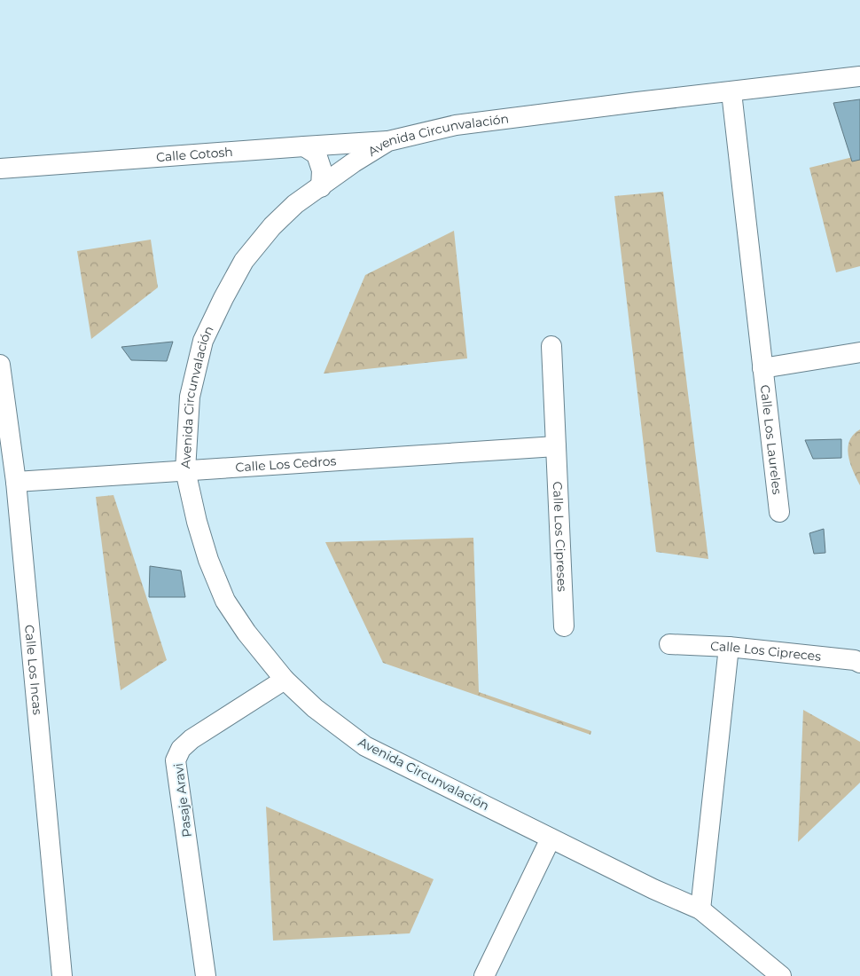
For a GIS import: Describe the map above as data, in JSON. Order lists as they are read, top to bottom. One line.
{"streets":{"street":["Avenida Circunvalación","Calle Cotosh","Calle Los Laureles","Calle Los Cedros","Calle Los Cipreses","Calle Los Cipreces","Calle Los Incas","Pasaje Aravi"]},"crossings":[["Avenida Circunvalación","Calle Cotosh"],["Avenida Circunvalación","Calle Los Laureles"],["Avenida Circunvalación","Calle Los Cedros"],["Avenida Circunvalación","Pasaje Aravi"],["Calle Los Cedros","Calle Los Cipreses"],["Calle Los Cedros","Calle Los Incas"]]}
